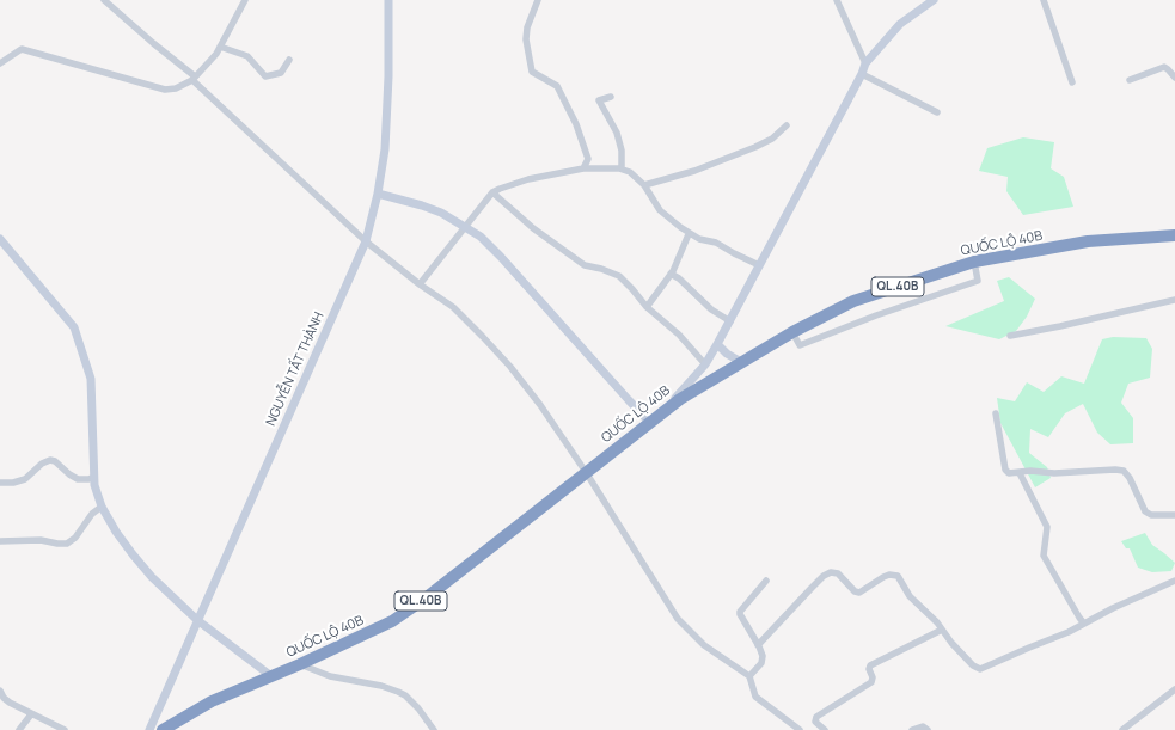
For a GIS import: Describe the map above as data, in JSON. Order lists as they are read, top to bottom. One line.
{"streets":{"highway":["QUỐC LỘ 40B","QL.40B"],"main road":["NGUYỄN TẤT THÀNH"]}}
